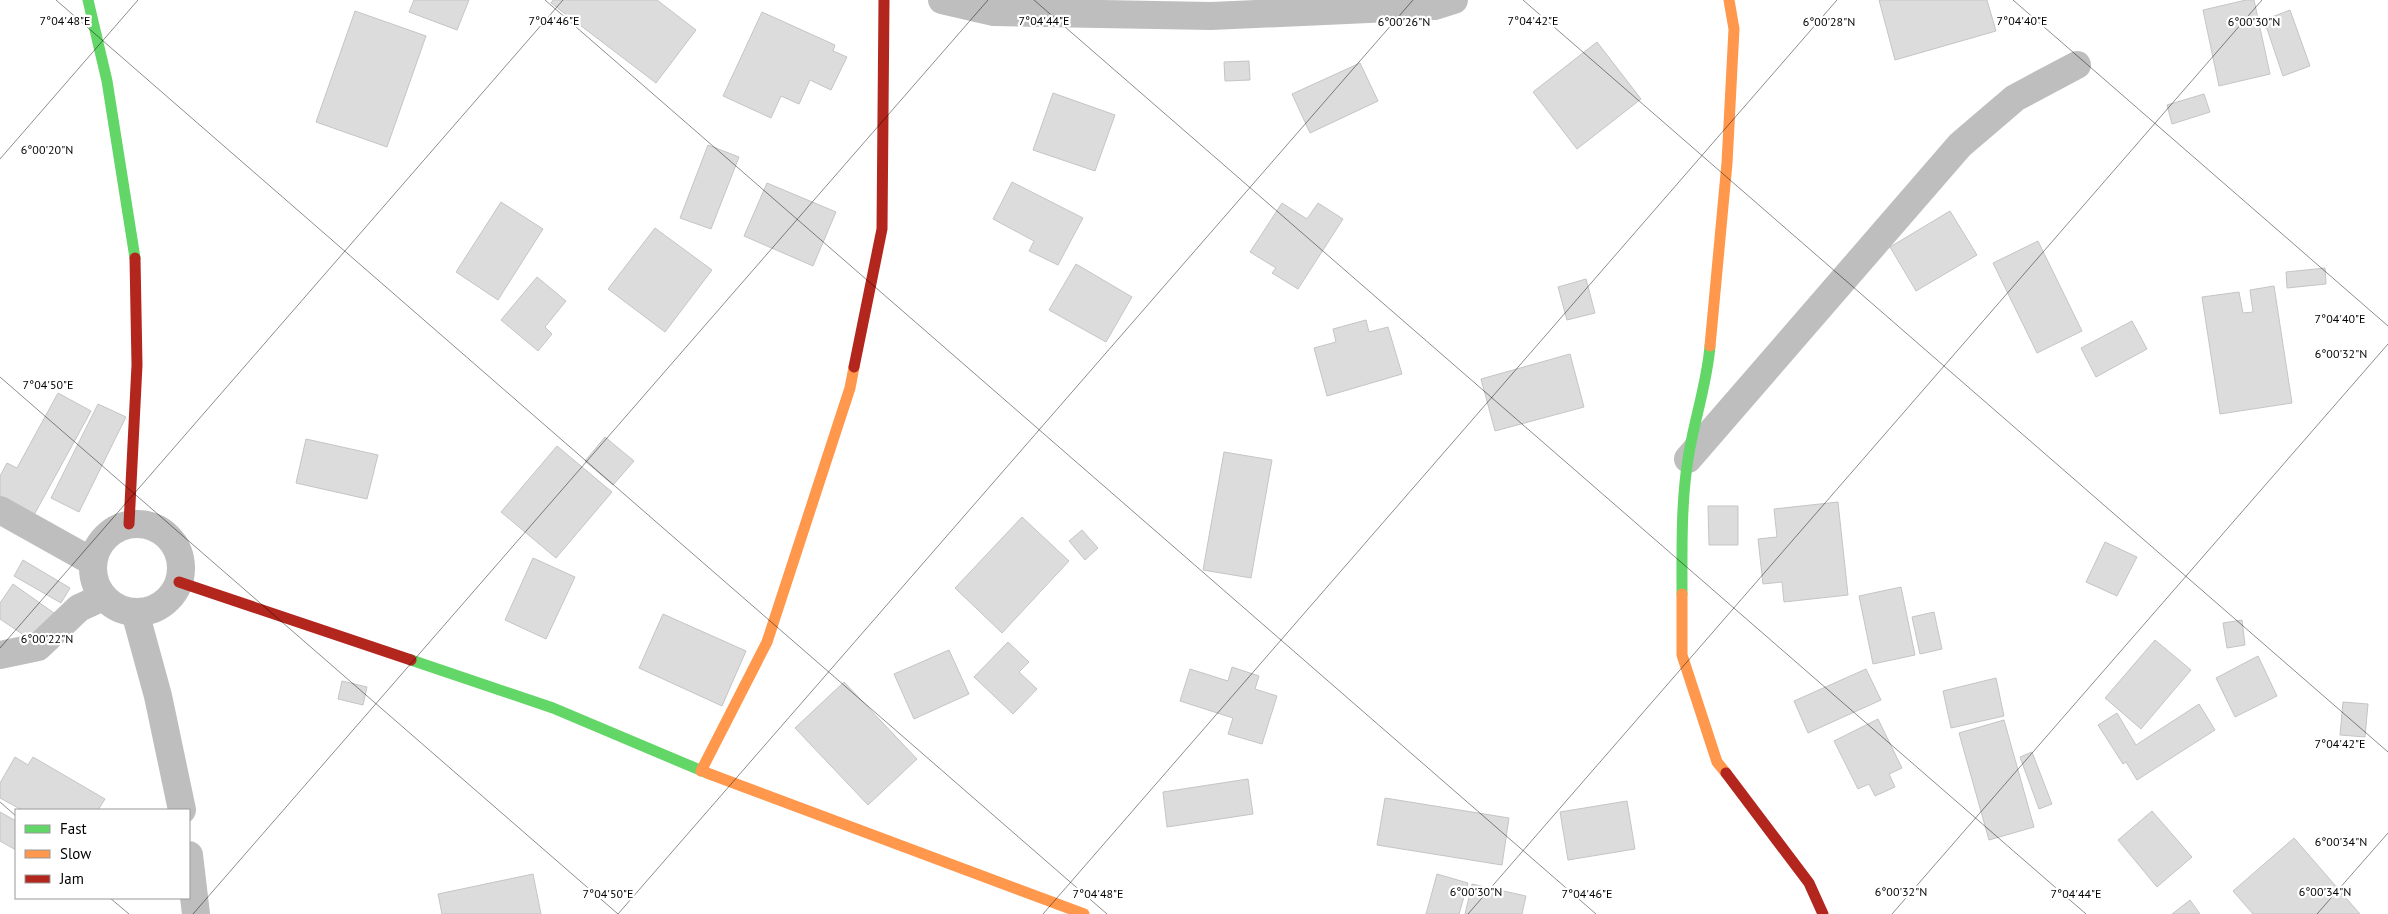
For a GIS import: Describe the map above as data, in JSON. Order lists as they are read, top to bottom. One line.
{"legend":["Fast","Slow","Jam"],"coordinates":["7°04'48\"E","7°04'46\"E","7°04'44\"E","7°04'42\"E","7°04'40\"E","6°00'28\"N","6°00'26\"N","6°00'30\"N","6°00'20\"N","6°00'32\"N","7°04'50\"E","6°00'22\"N","6°00'34\"N"]}
